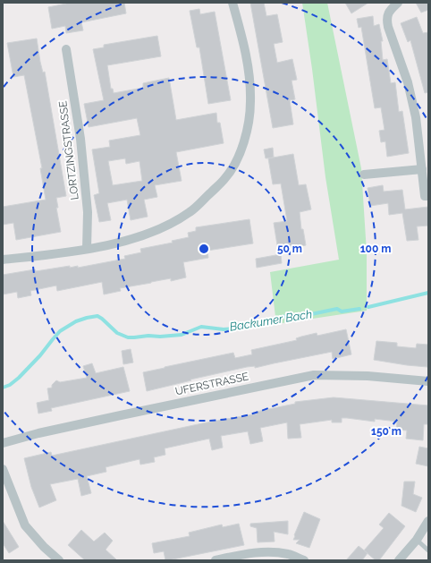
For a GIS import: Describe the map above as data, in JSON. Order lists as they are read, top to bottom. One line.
{"streets":{"street":["LORTZINGSTRASSE","UFERSTRASSE"]},"water":["Backumer Bach"],"rings":["50 m","100 m","150 m"]}
